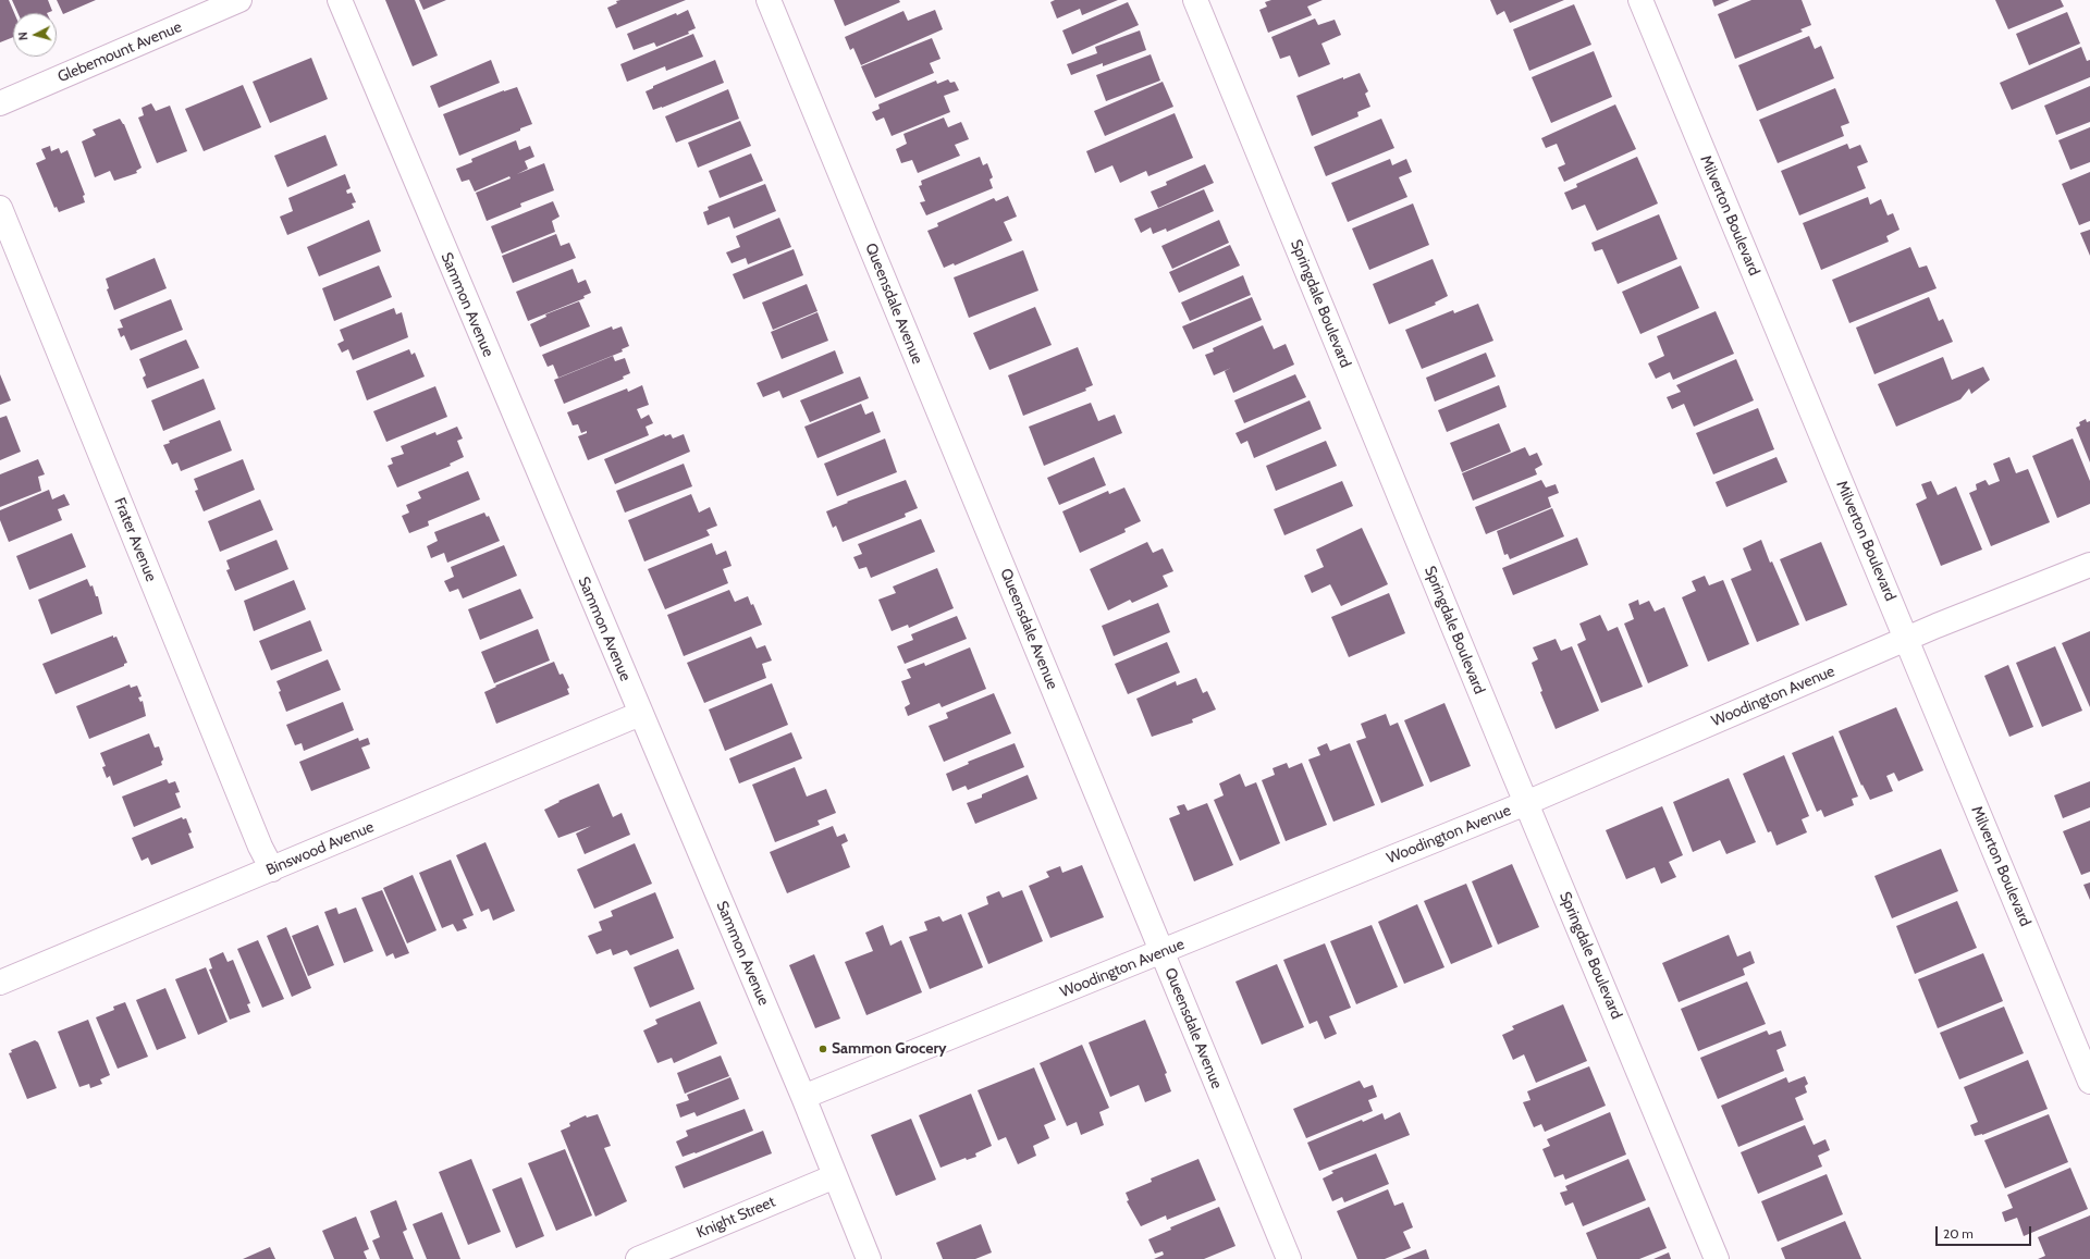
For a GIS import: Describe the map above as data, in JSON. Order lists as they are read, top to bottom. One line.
{"streets":{"street":["Glebemount Avenue","Milverton Boulevard","Queensdale Avenue","Springdale Boulevard","Sammon Avenue","Frater Avenue","Woodington Avenue","Binswood Avenue","Knight Street"]},"crossings":[["Milverton Boulevard","Woodington Avenue"],["Queensdale Avenue","Woodington Avenue"],["Springdale Boulevard","Woodington Avenue"],["Sammon Avenue","Woodington Avenue"],["Sammon Avenue","Binswood Avenue"],["Sammon Avenue","Knight Street"],["Frater Avenue","Binswood Avenue"]],"places":["Sammon Grocery"],"scale_bar":"20 m","north":"left"}
